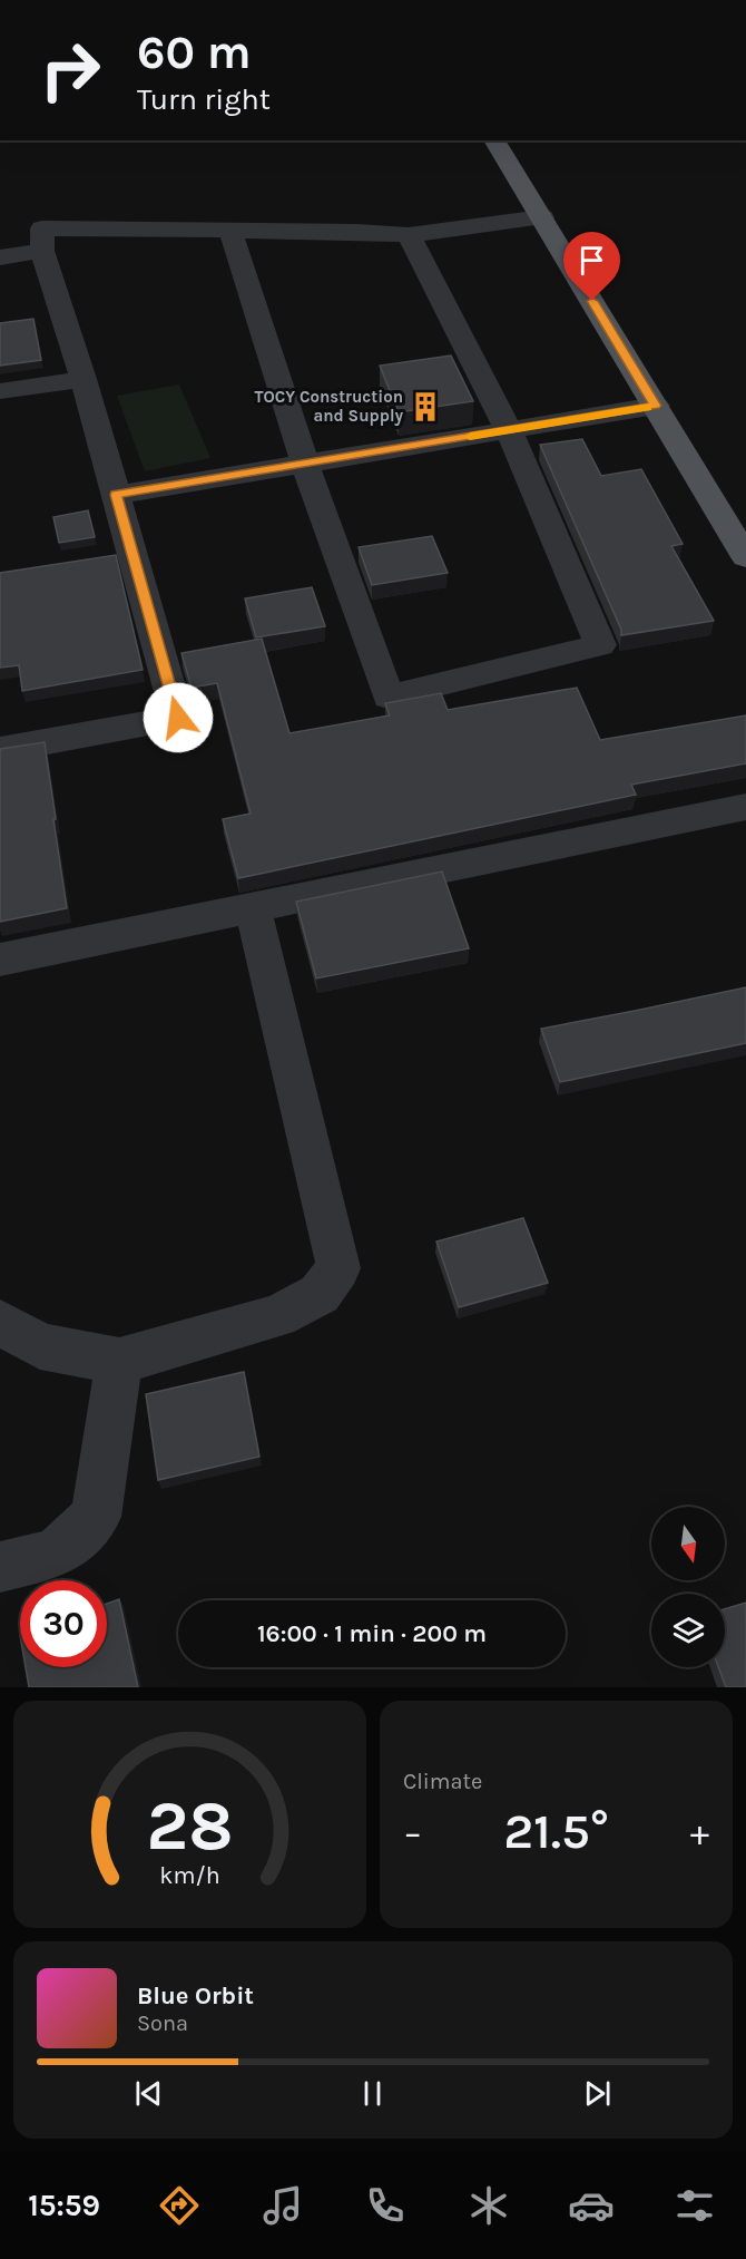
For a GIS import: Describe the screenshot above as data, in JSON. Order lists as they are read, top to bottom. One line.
{"places":{"building":["TOCY Construction and Supply"]},"north":"bottom","page":{"turn":["60 m","Turn right"],"limit":"30","trip":"16:00 · 1 min · 200 m","tile":"Climate","heat":["−","21.5°","+"],"song":["Blue Orbit","Sona"],"tabs":"15:59","gauge":["28","km/h"]}}
